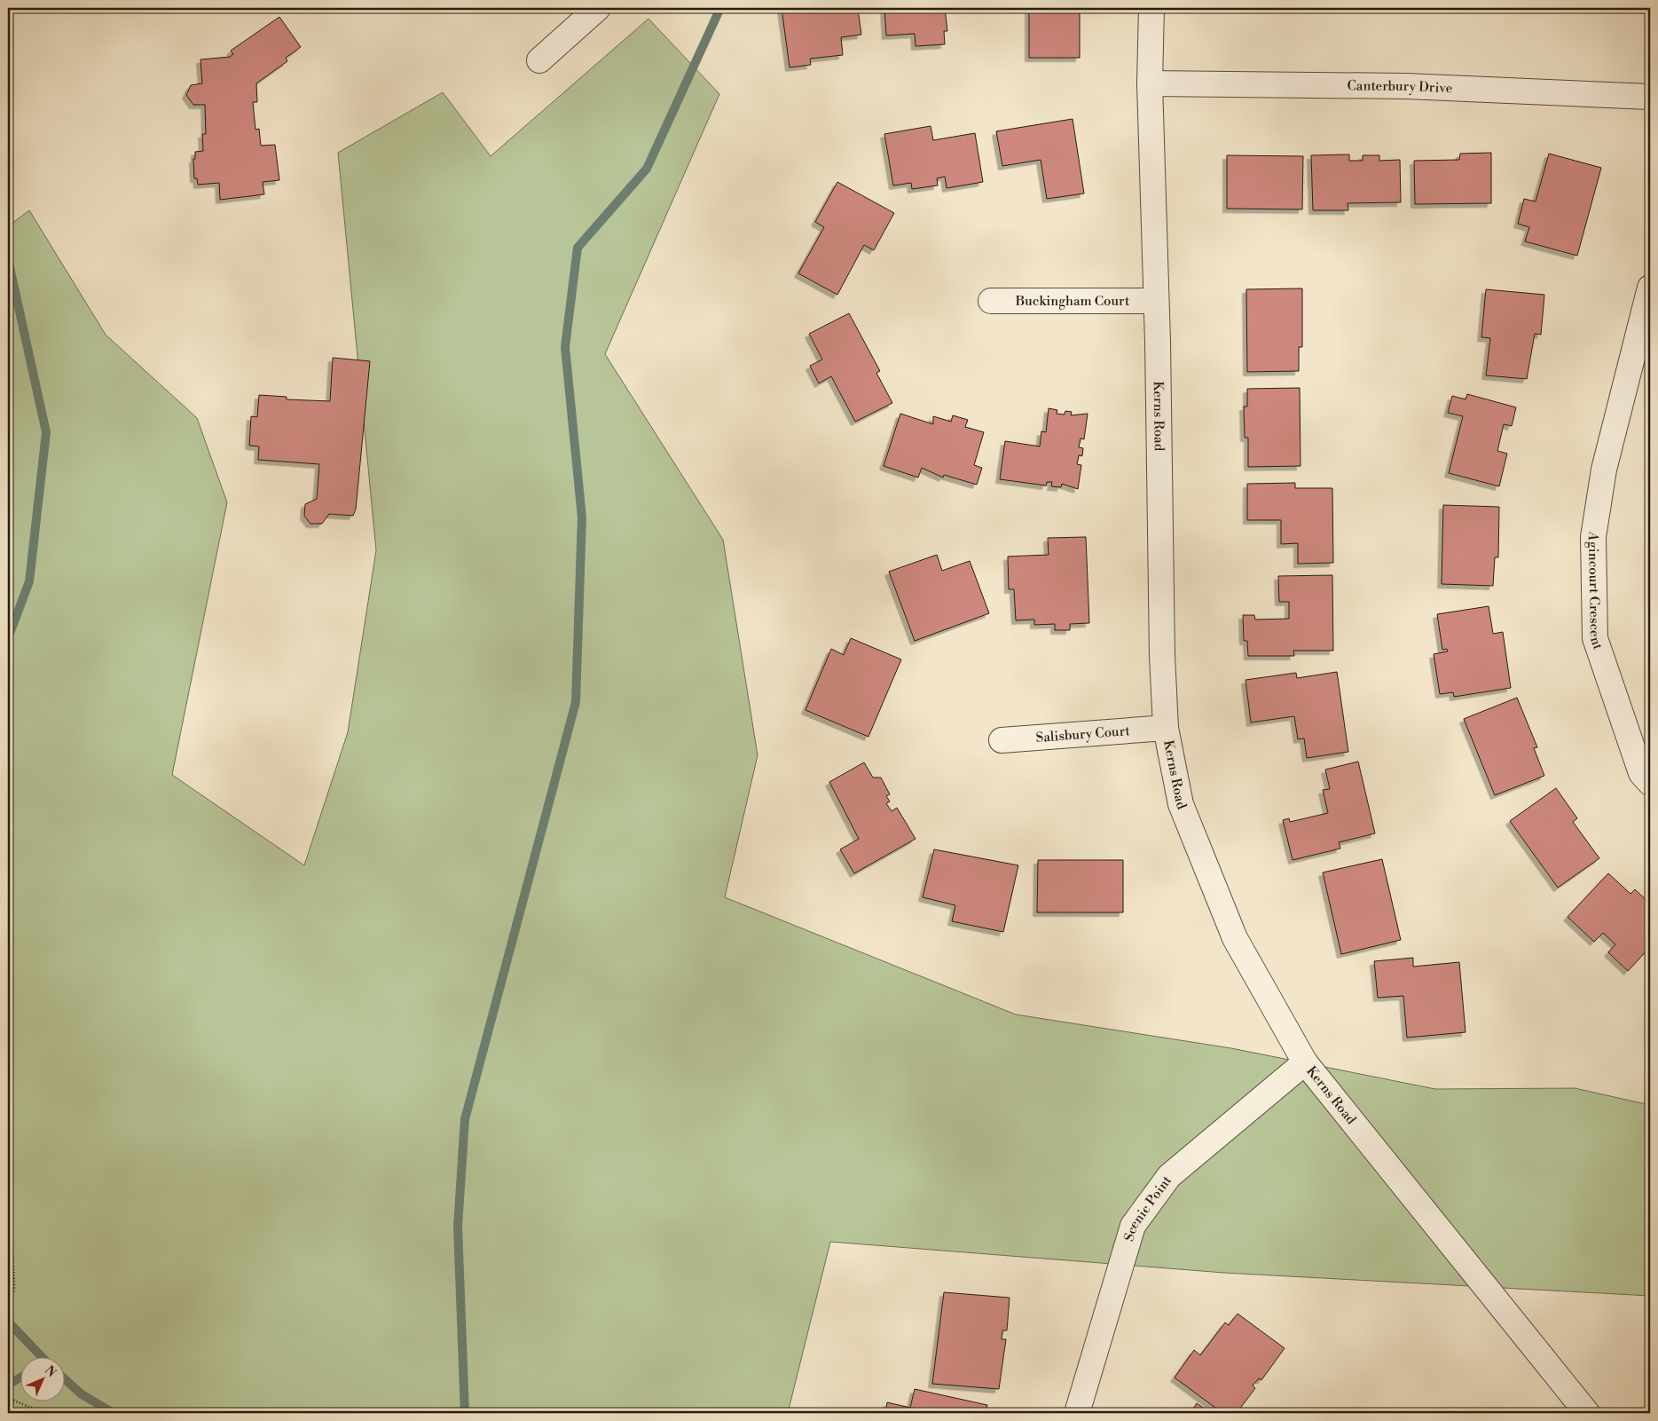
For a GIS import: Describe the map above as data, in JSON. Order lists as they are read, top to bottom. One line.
{"streets":{"street":["Canterbury Drive","Buckingham Court","Kerns Road","Agincourt Crescent","Salisbury Court","Scenic Point"]},"crossings":[["Canterbury Drive","Kerns Road"],["Buckingham Court","Kerns Road"],["Kerns Road","Salisbury Court"],["Kerns Road","Scenic Point"]],"north":"top right"}
